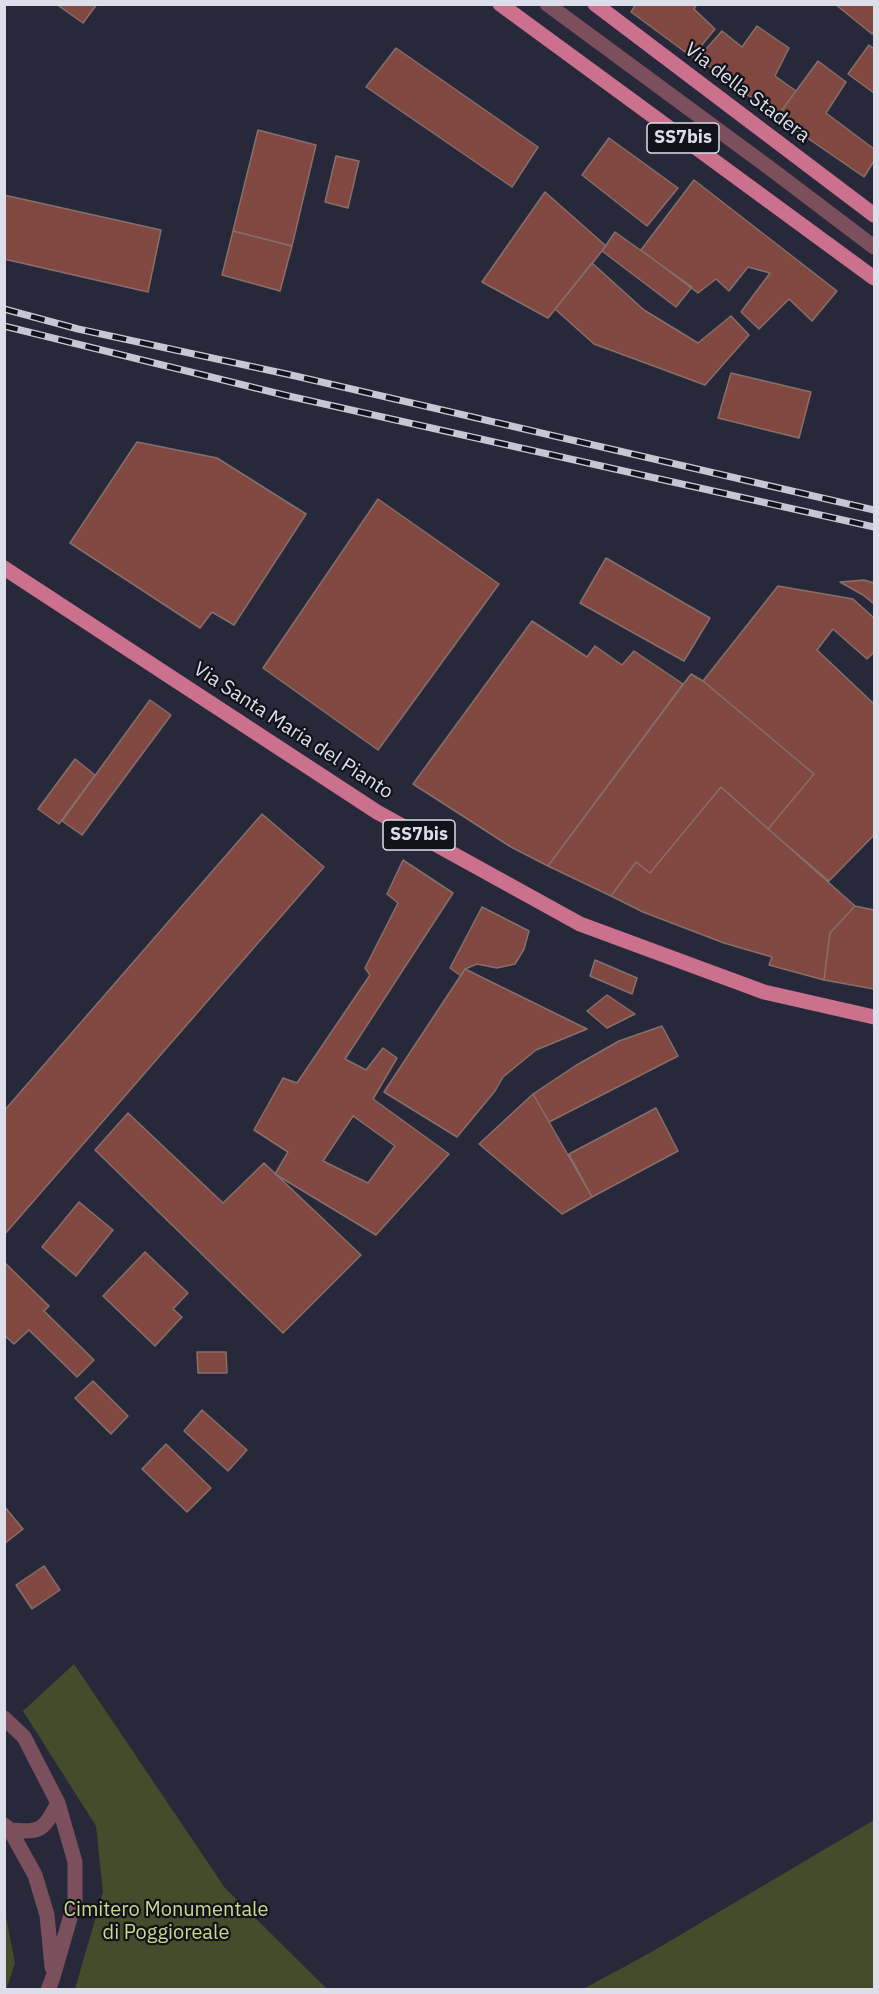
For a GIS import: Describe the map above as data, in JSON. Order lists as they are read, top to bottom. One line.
{"streets":{"main road":["Via della Stadera","SS7bis","Via Santa Maria del Pianto"]},"parks":["Cimitero Monumentale di Poggioreale"]}
